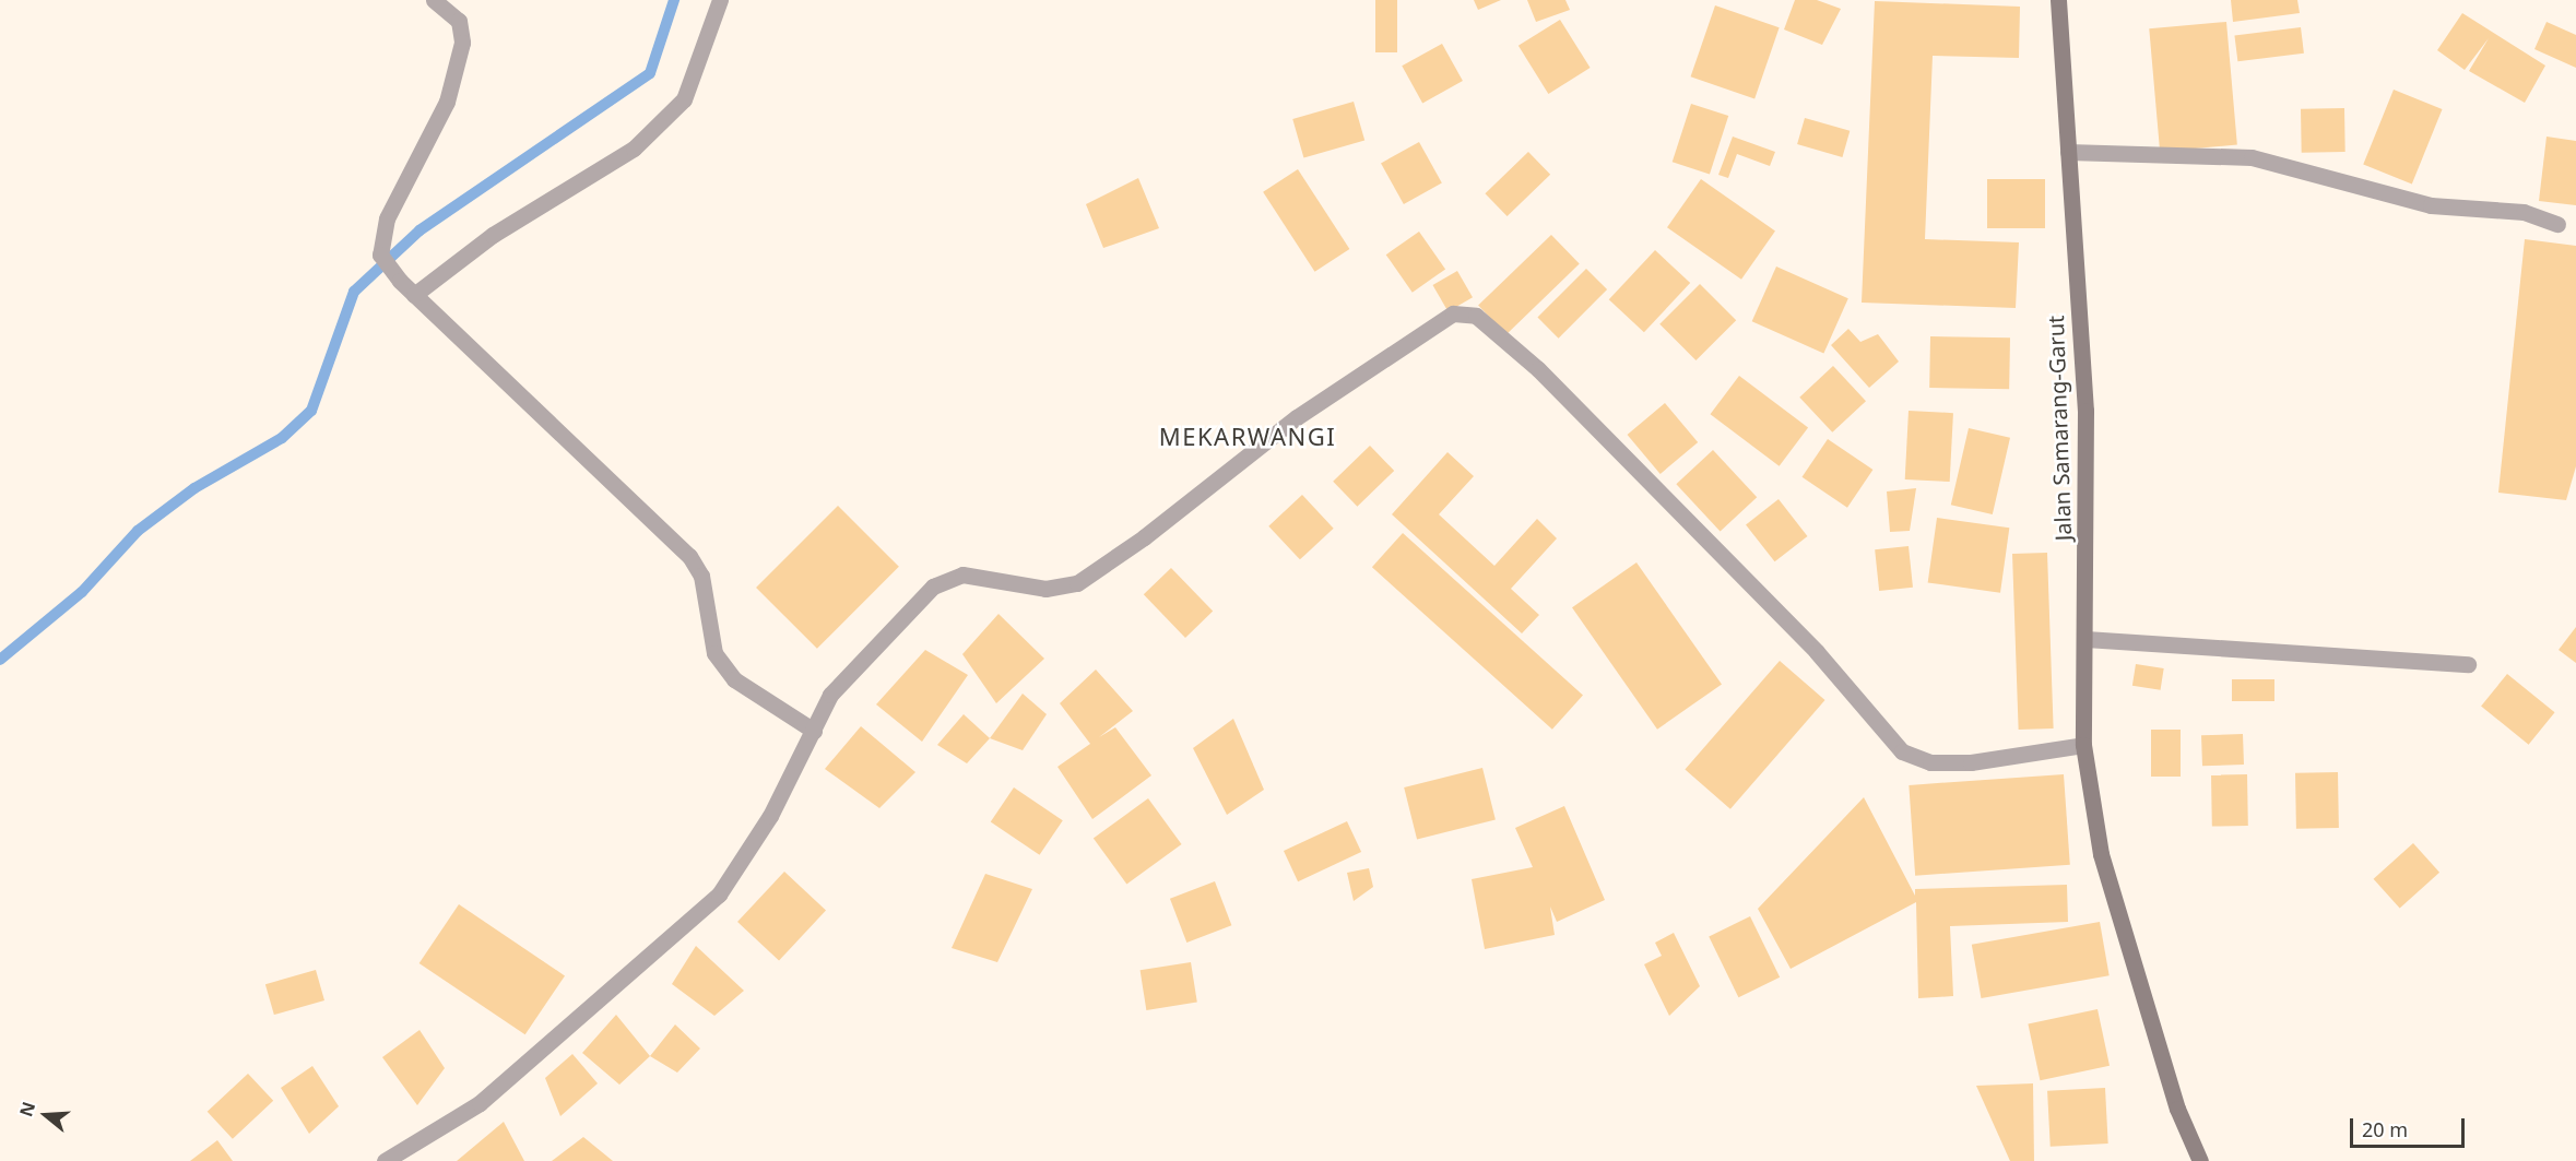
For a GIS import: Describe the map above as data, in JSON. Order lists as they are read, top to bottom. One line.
{"streets":{"main road":["Jalan Samarang-Garut"]},"districts":["MEKARWANGI"],"scale_bar":"20 m","north":"left"}
